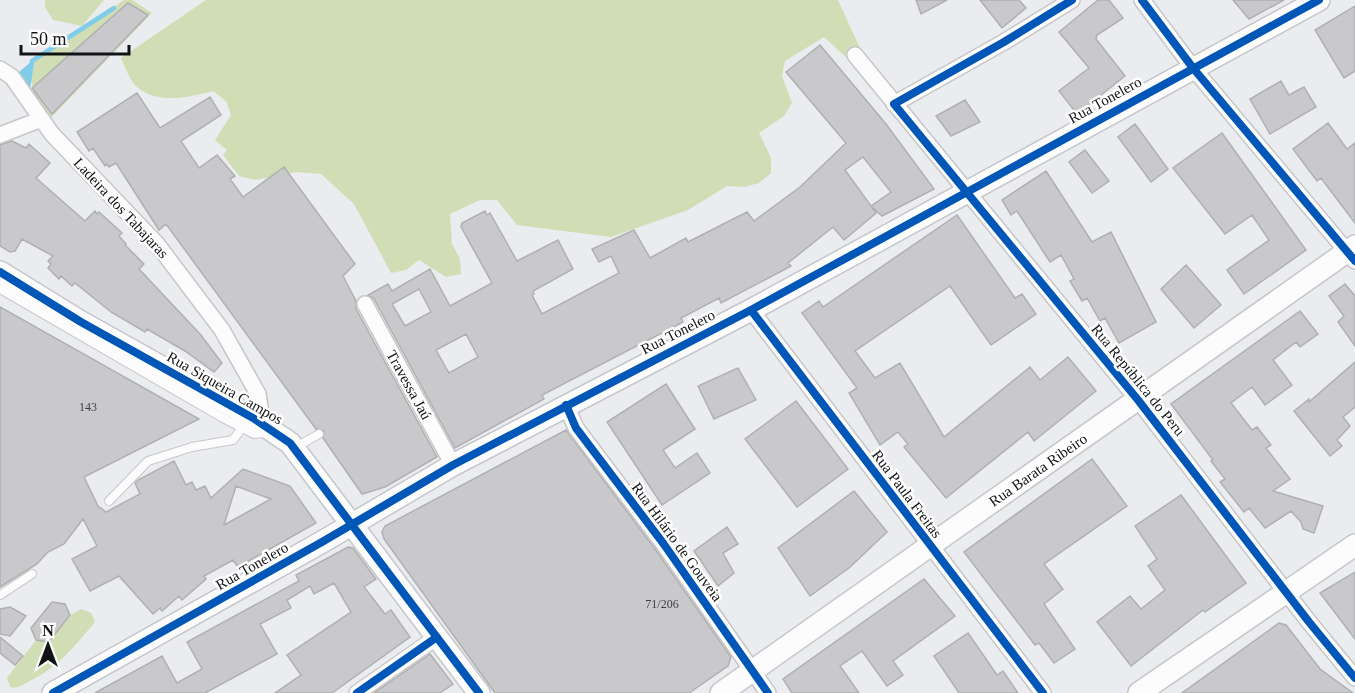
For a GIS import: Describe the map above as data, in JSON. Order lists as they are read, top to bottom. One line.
{"streets":{"main road":["Rua Tonelero","Rua Siqueira Campos","Rua Barata Ribeiro"],"street":["Ladeira dos Tabajaras","Rua República do Peru","Travessa Jaú","Rua Paula Freitas","Rua Hilário de Gouveia"]},"crossings":[["Rua Tonelero","Rua República do Peru"],["Rua Tonelero","Travessa Jaú"],["Rua Tonelero","Rua Siqueira Campos"],["Rua Tonelero","Rua Paula Freitas"],["Rua Tonelero","Rua Hilário de Gouveia"],["Ladeira dos Tabajaras","Rua Siqueira Campos"],["Rua República do Peru","Rua Barata Ribeiro"],["Rua Barata Ribeiro","Rua Paula Freitas"],["Rua Barata Ribeiro","Rua Hilário de Gouveia"]],"house_numbers":["143","71/206"],"scale_bar":"50 m","north":"top"}
